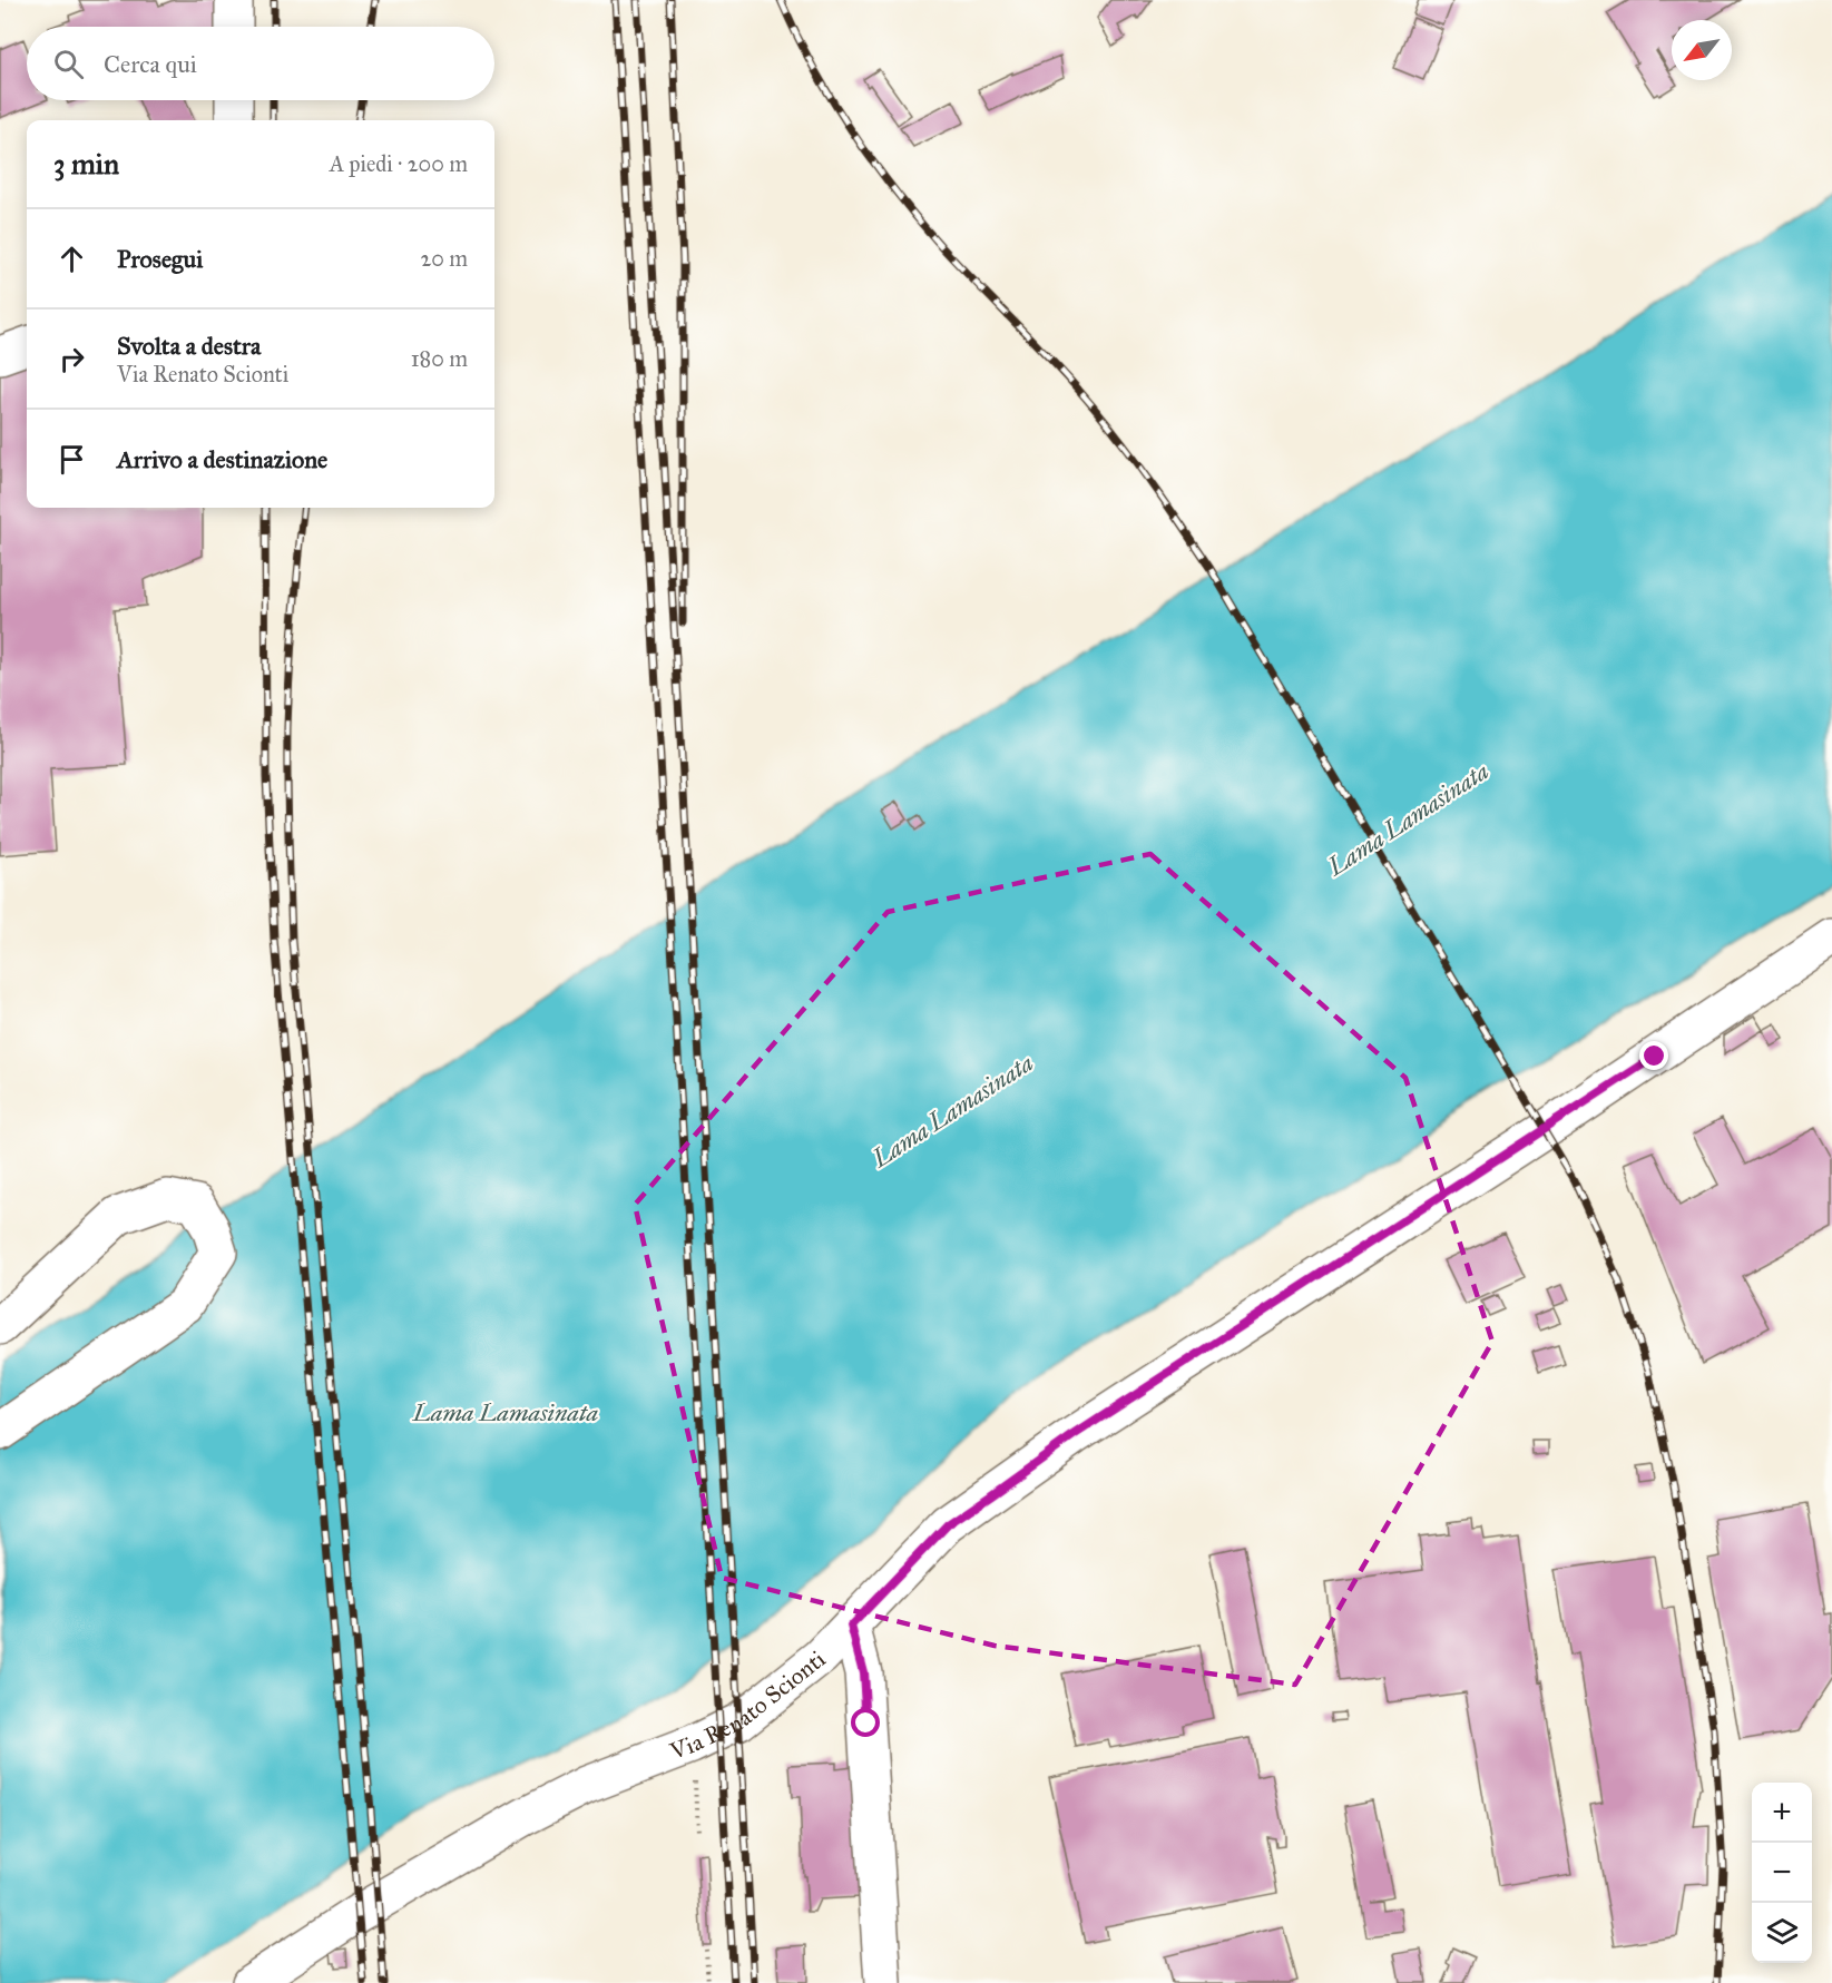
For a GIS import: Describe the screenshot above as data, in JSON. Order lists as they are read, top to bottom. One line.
{"streets":{"street":["Via Renato Scionti"]},"water":["Lama Lamasinata"],"north":"bottom left","page":{"search":"Cerca qui","heading":["3 min","A piedi · 200 m"],"list":[["Prosegui","20 m"],["Svolta a destra","Via Renato Scionti","180 m"],"Arrivo a destinazione"],"map_buttons":["+","−"]}}
